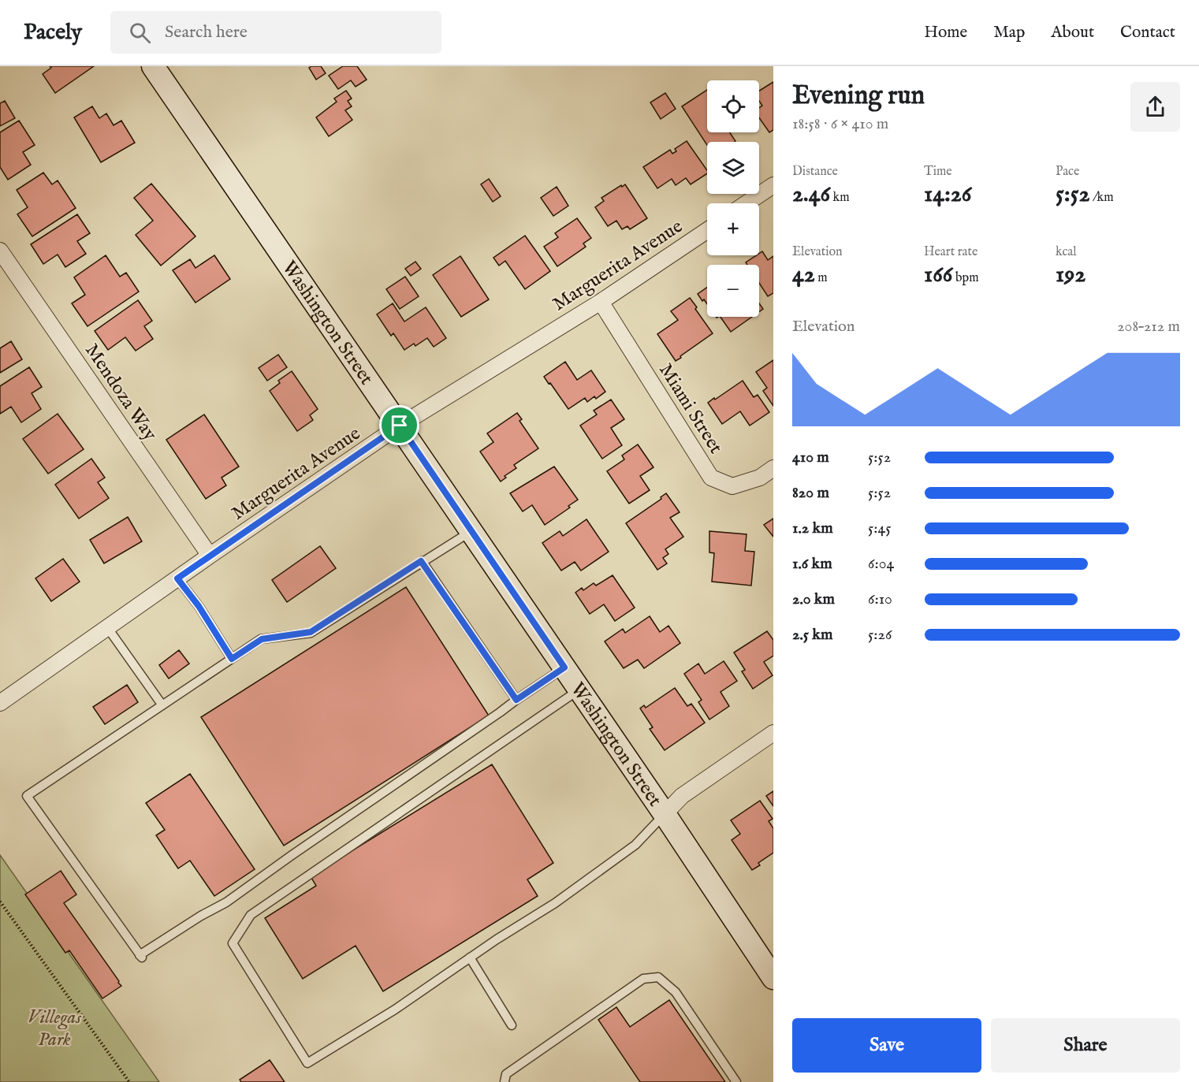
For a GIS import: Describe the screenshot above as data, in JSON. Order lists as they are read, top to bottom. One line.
{"streets":{"street":["Marguerita Avenue","Washington Street","Mendoza Way","Miami Street"]},"crossings":[["Marguerita Avenue","Washington Street"],["Marguerita Avenue","Mendoza Way"],["Marguerita Avenue","Miami Street"]],"parks":["Villegas Park"],"page":{"header":"Pacely","search":"Search here","nav":["Home","Map","About","Contact"],"heading":["Evening run","18:58 · 6 × 410 m"],"map_buttons":["+","−"],"stats":[["Distance","2.46 km"],["Time","14:26"],["Pace","5:52 /km"],["Elevation","42 m"],["Heart rate","166 bpm"],["kcal","192"]],"chart":["Elevation","208–212 m"],"list":[{"name":"410 m","note":"5:52"},{"name":"820 m","note":"5:52"},{"name":"1.2 km","note":"5:45"},{"name":"1.6 km","note":"6:04"},{"name":"2.0 km","note":"6:10"},{"name":"2.5 km","note":"5:26"}],"buttons":["Save","Share"]}}
